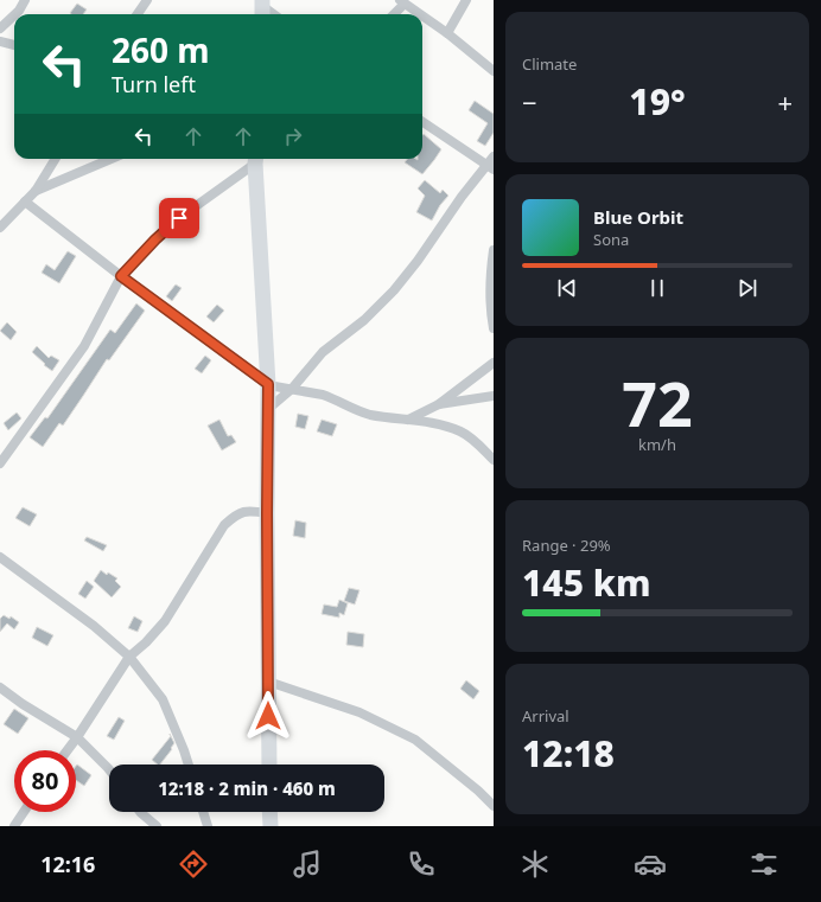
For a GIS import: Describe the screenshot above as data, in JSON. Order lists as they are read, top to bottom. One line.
{"page":{"tile":["Climate",["72","km/h"],["Range · 29%","145 km"],["Arrival","12:18"]],"turn":["260 m","Turn left"],"heat":["−","19°","+"],"song":["Blue Orbit","Sona"],"limit":"80","trip":"12:18 · 2 min · 460 m","tabs":"12:16"}}
